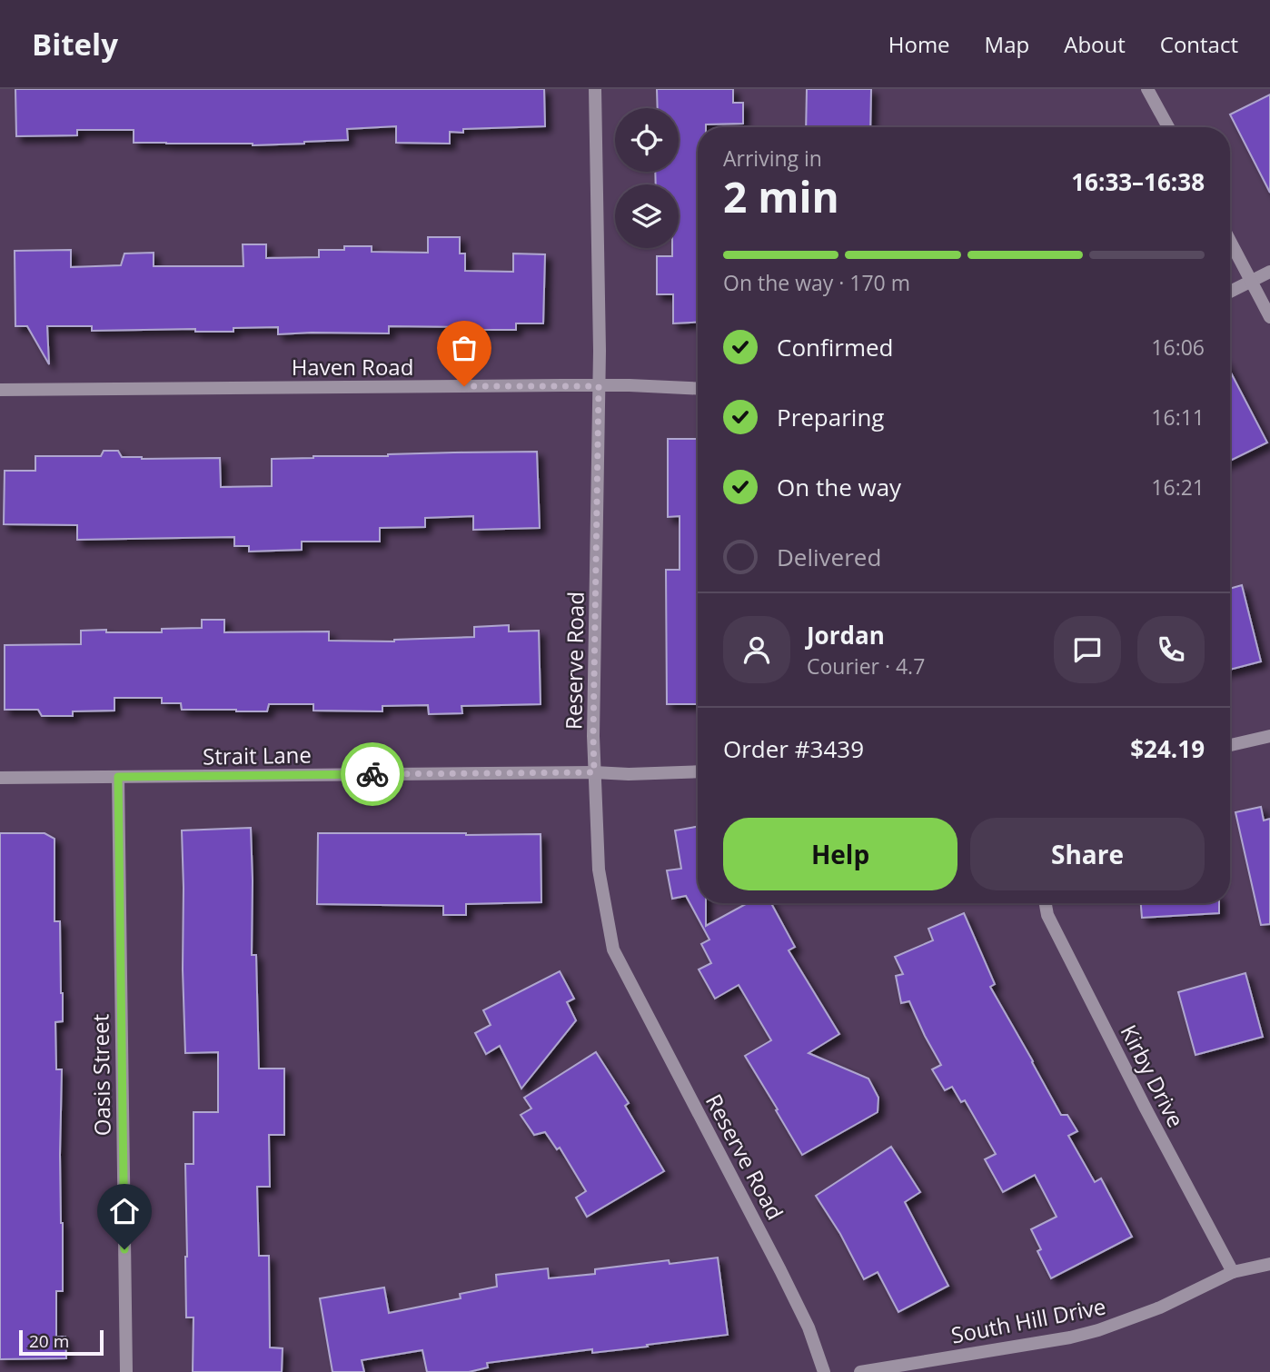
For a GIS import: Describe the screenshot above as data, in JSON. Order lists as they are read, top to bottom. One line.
{"streets":{"street":["Haven Road","Reserve Road","Strait Lane","Oasis Street","Kirby Drive","South Hill Drive"]},"crossings":[["Haven Road","Reserve Road"],["Reserve Road","Strait Lane"],["Strait Lane","Oasis Street"],["Kirby Drive","South Hill Drive"]],"scale_bar":"20 m","page":{"header":"Bitely","nav":["Home","Map","About","Contact"],"heading":["2 min","Arriving in","16:33–16:38"],"panel":["Jordan","Courier · 4.7","Order #3439","$24.19"],"bar":"On the way · 170 m","list":[["Confirmed","16:06"],["Preparing","16:11"],["On the way","16:21"],"Delivered"],"buttons":["Help","Share"],"scale":"20 m"}}
